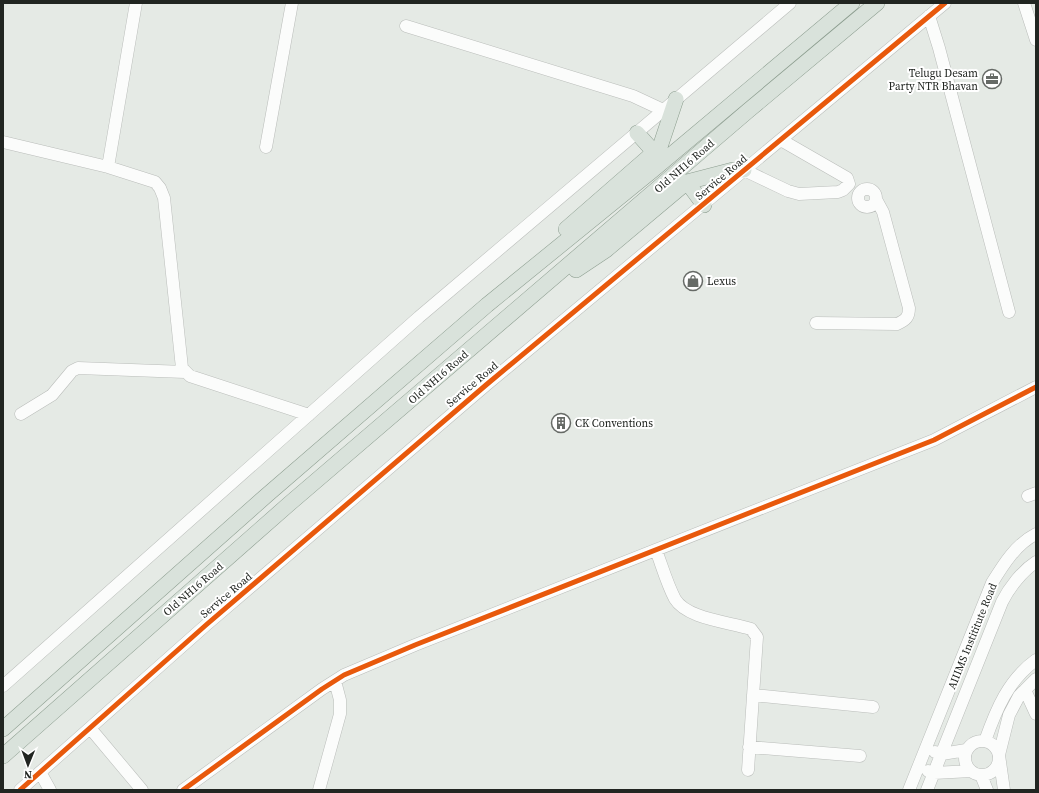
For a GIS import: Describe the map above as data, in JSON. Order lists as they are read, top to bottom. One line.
{"streets":{"main road":["Old NH16 Road"],"street":["Service Road","AIIIMS Instititute Road"]},"places":{"office":["Telugu Desam Party NTR Bhavan"],"shop":["Lexus"],"building":["CK Conventions"]},"north":"bottom"}
